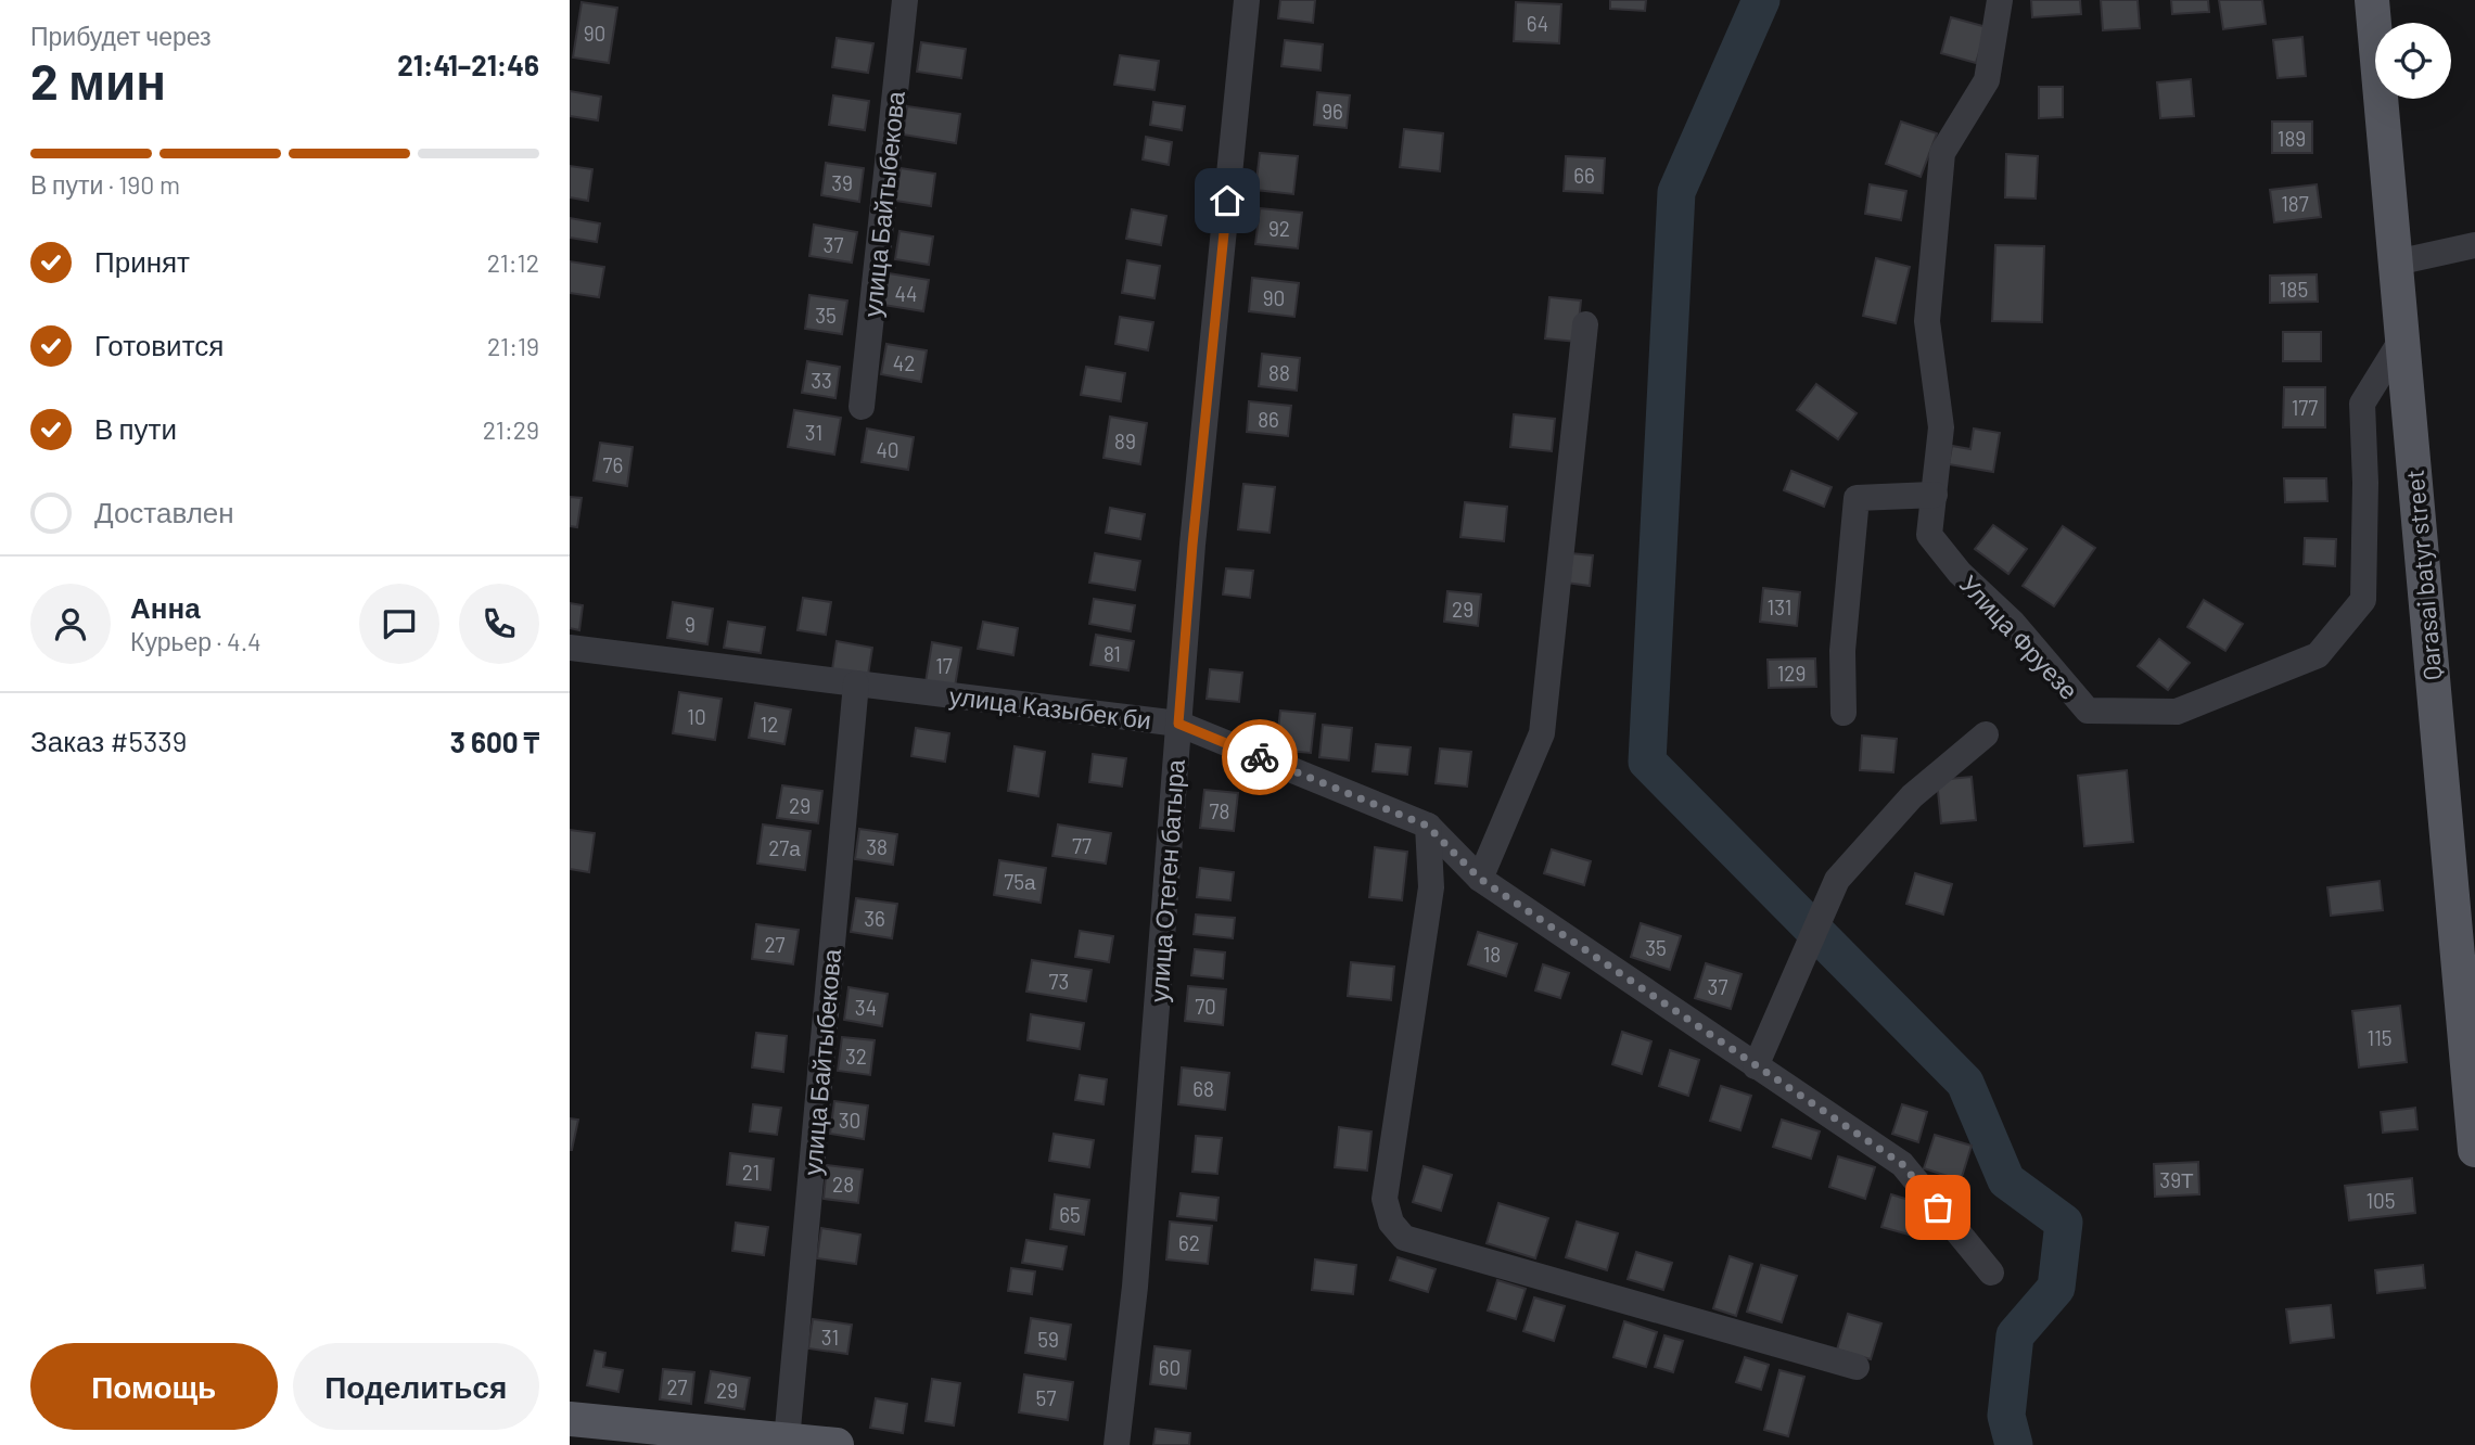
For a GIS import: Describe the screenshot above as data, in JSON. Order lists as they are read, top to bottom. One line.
{"streets":{"main road":["Qarasai batyr street"],"street":["улица Байтыбекова","Улица Фруезе","улица Казыбек би","улица Отеген батыра"]},"crossings":[["улица Байтыбекова","улица Казыбек би"],["Qarasai batyr street","Улица Фруезе"],["улица Казыбек би","улица Отеген батыра"]],"house_numbers":["64","90","96","189","66","39","187","92","37","185","44","90","35","42","88","33","177","86","31","89","40","76","131","29","9","81","17","129","10","12","29","78","77","38","27а","75а","36","27","35","18","73","37","70","34","115","32","68","30","21","39Т","28","105","65","62","31","59","60","27","29","57"],"page":{"heading":["2 мин","Прибудет через","21:41–21:46"],"panel":["Анна","Курьер · 4.4","Заказ #5339","3 600 ₸"],"bar":"В пути · 190 m","list":[["Принят","21:12"],["Готовится","21:19"],["В пути","21:29"],"Доставлен"],"buttons":["Помощь","Поделиться"]}}
